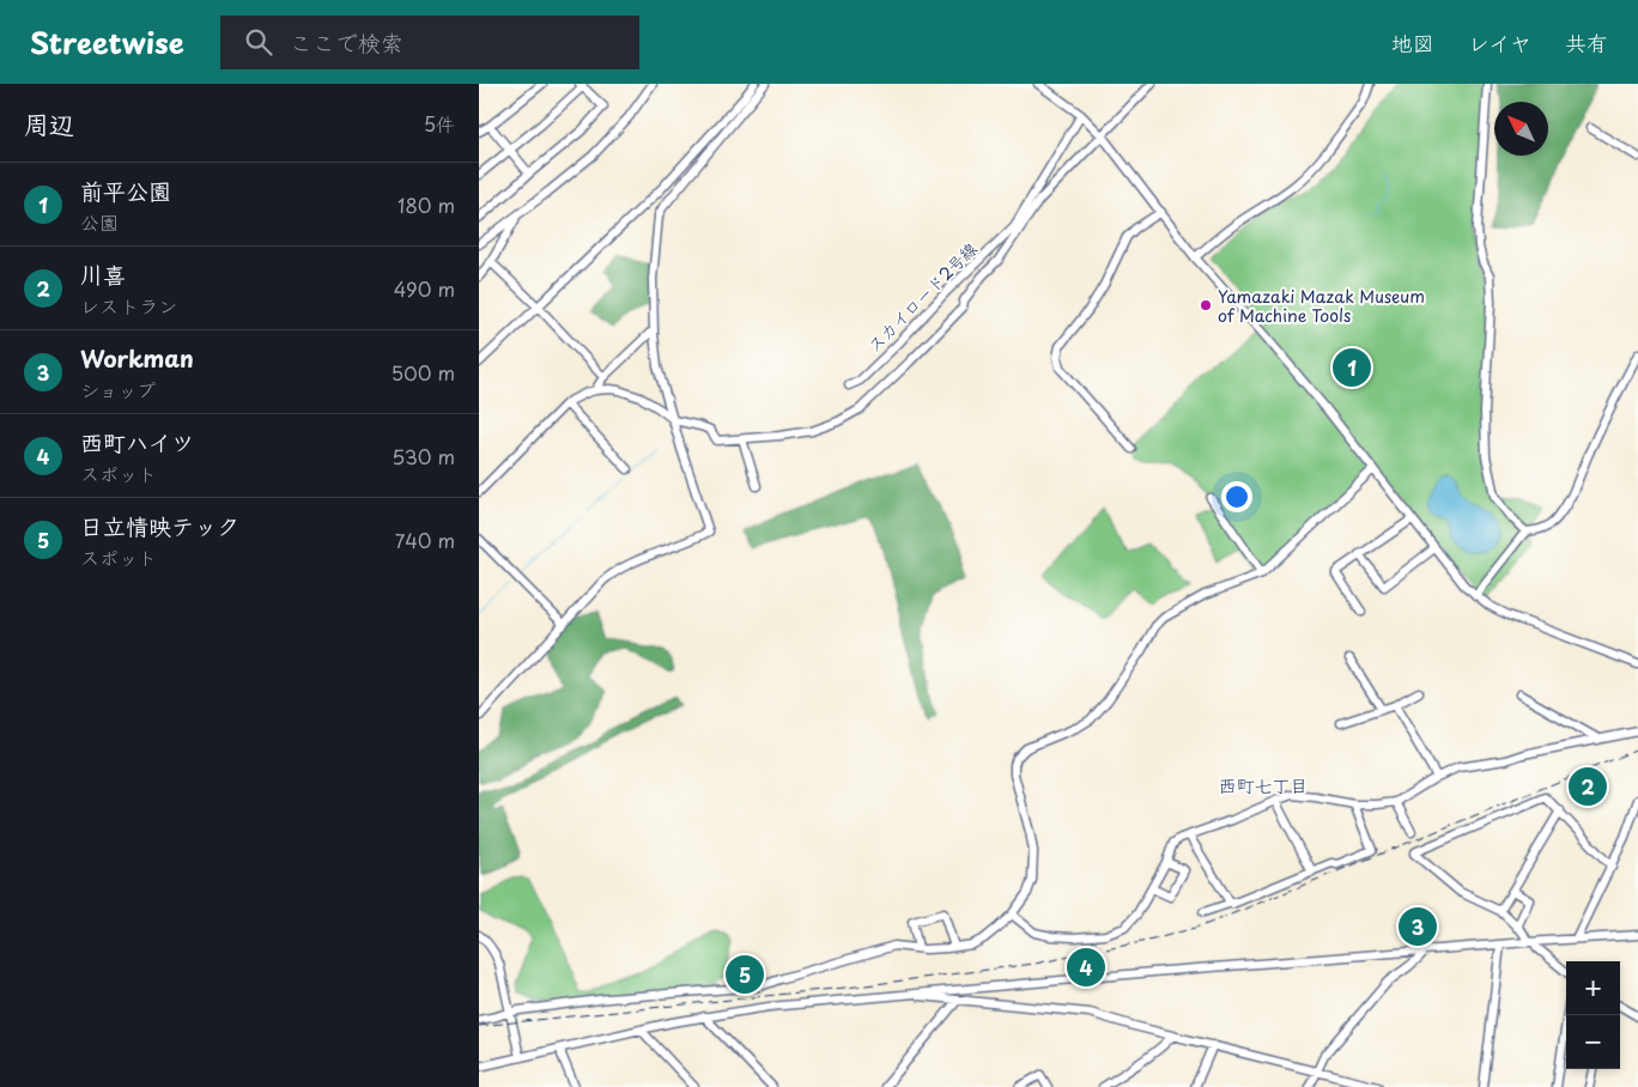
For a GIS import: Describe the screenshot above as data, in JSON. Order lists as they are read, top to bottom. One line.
{"streets":{"street":["スカイロード2号線"]},"districts":["西町七丁目"],"places":["Yamazaki Mazak Museum of Machine Tools"],"north":"top left","page":{"header":"Streetwise","search":"ここで検索","nav":["地図","レイヤ","共有"],"heading":["周辺","5件"],"list":[{"mark":"1","name":"前平公園","note":"公園","value":"180 m"},{"mark":"2","name":"川喜","note":"レストラン","value":"490 m"},{"mark":"3","name":"Workman","note":"ショップ","value":"500 m"},{"mark":"4","name":"西町ハイツ","note":"スポット","value":"530 m"},{"mark":"5","name":"日立情映テック","note":"スポット","value":"740 m"}],"pins":["1","2","3","4","5"],"map_buttons":["+","−"]}}
